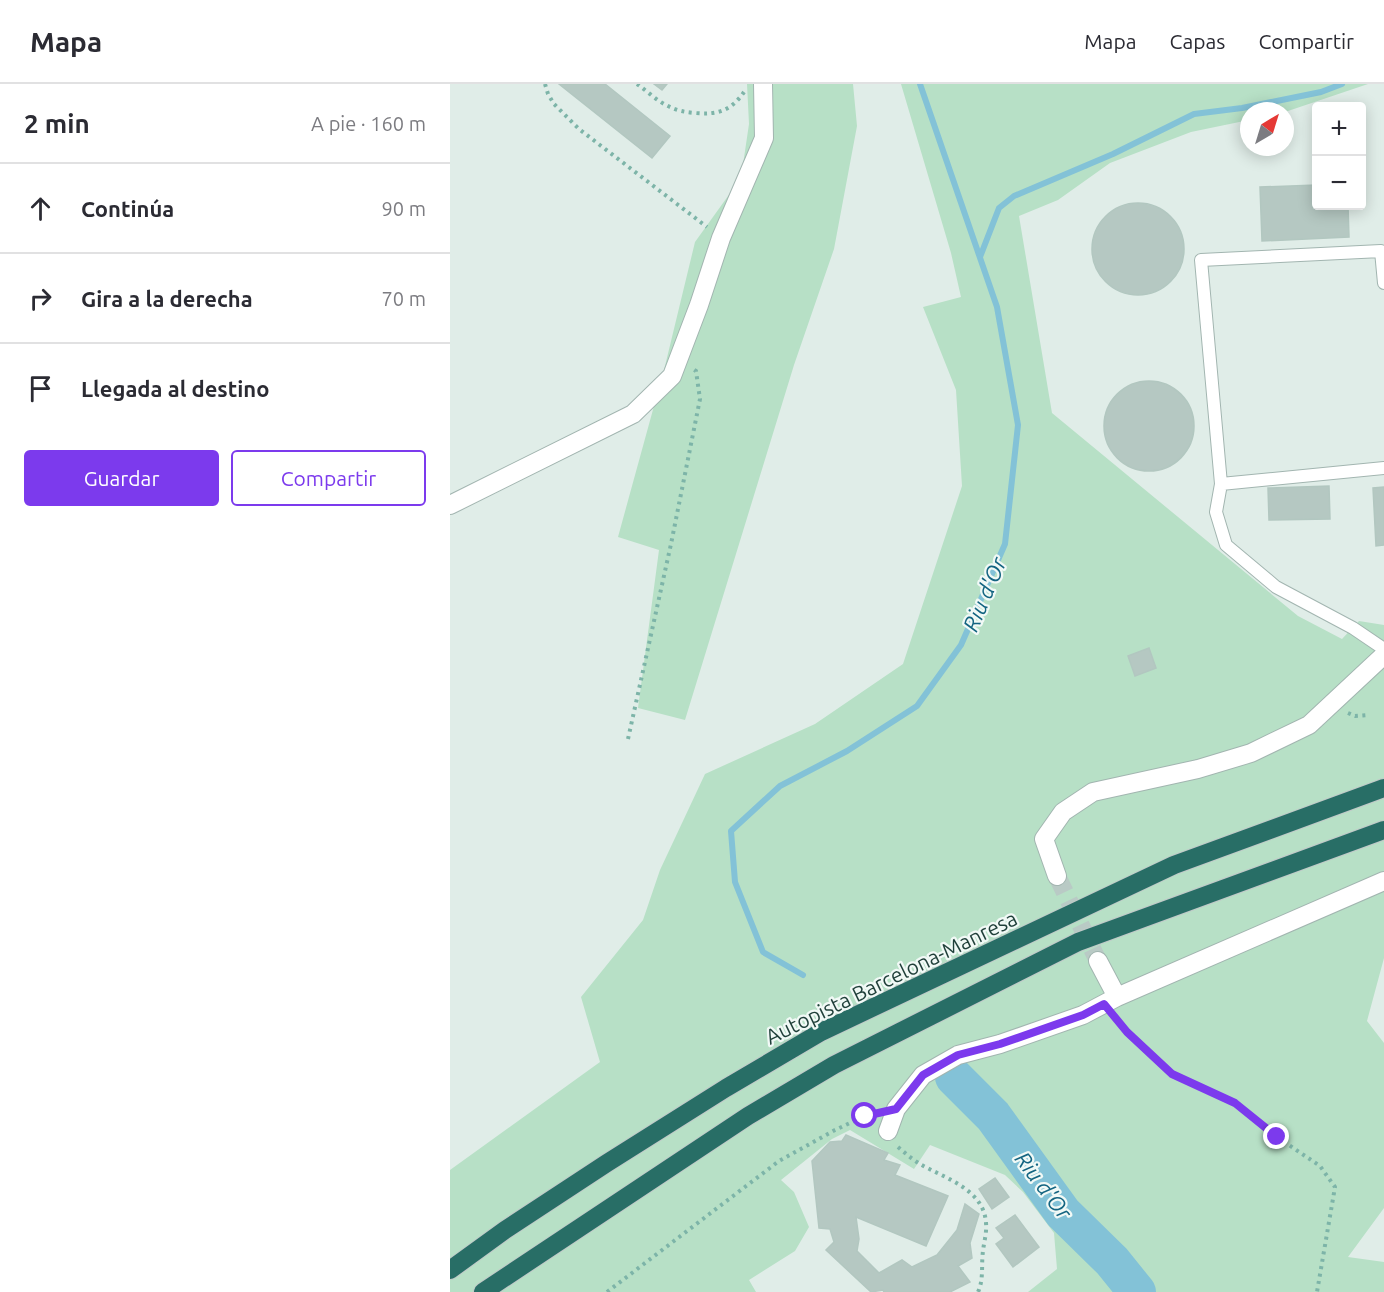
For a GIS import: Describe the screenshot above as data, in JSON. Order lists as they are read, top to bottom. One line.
{"streets":{"highway":["Autopista Barcelona-Manresa"]},"water":["Riu d'Or"],"north":"top right","page":{"header":"Mapa","nav":["Mapa","Capas","Compartir"],"heading":["2 min","A pie · 160 m"],"map_buttons":["+","−"],"list":[["Continúa","90 m"],["Gira a la derecha","70 m"],"Llegada al destino"],"buttons":["Guardar","Compartir"]}}
